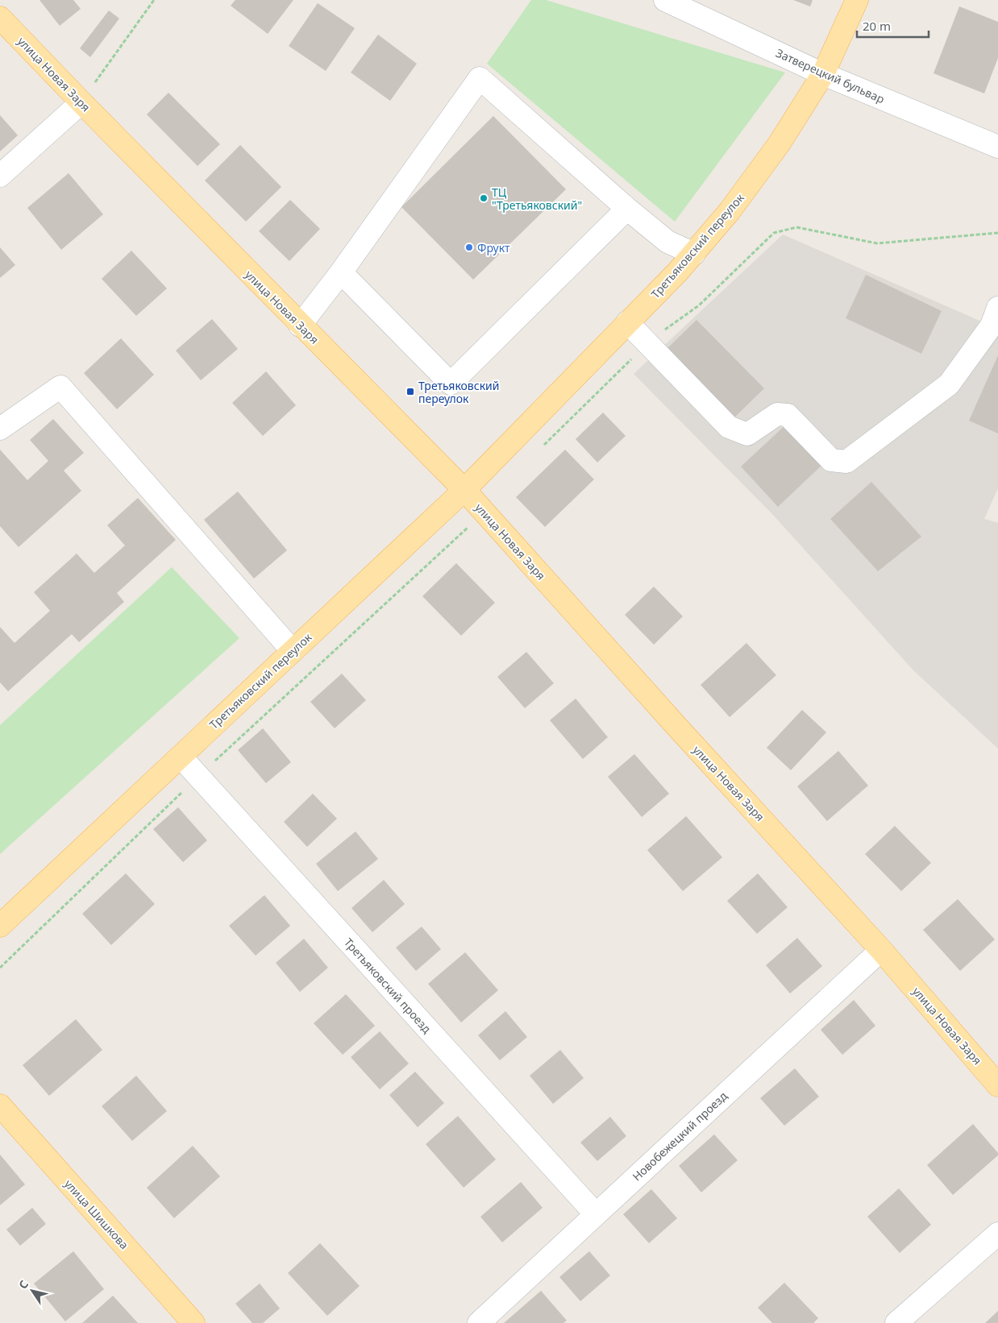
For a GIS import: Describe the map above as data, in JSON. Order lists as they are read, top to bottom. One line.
{"streets":{"main road":["улица Новая Заря","Третьяковский переулок","улица Шишкова"],"street":["Затверецкий бульвар","Третьяковский проезд","Новобежецкий проезд"]},"crossings":[["улица Новая Заря","Третьяковский переулок"],["улица Новая Заря","Новобежецкий проезд"],["Затверецкий бульвар","Третьяковский переулок"],["Третьяковский переулок","Третьяковский проезд"],["Третьяковский проезд","Новобежецкий проезд"]],"places":{"other":["ТЦ \"Третьяковский\"","Фрукт"],"transit":["Третьяковский переулок"]},"scale_bar":"20 m","north":"top left"}
